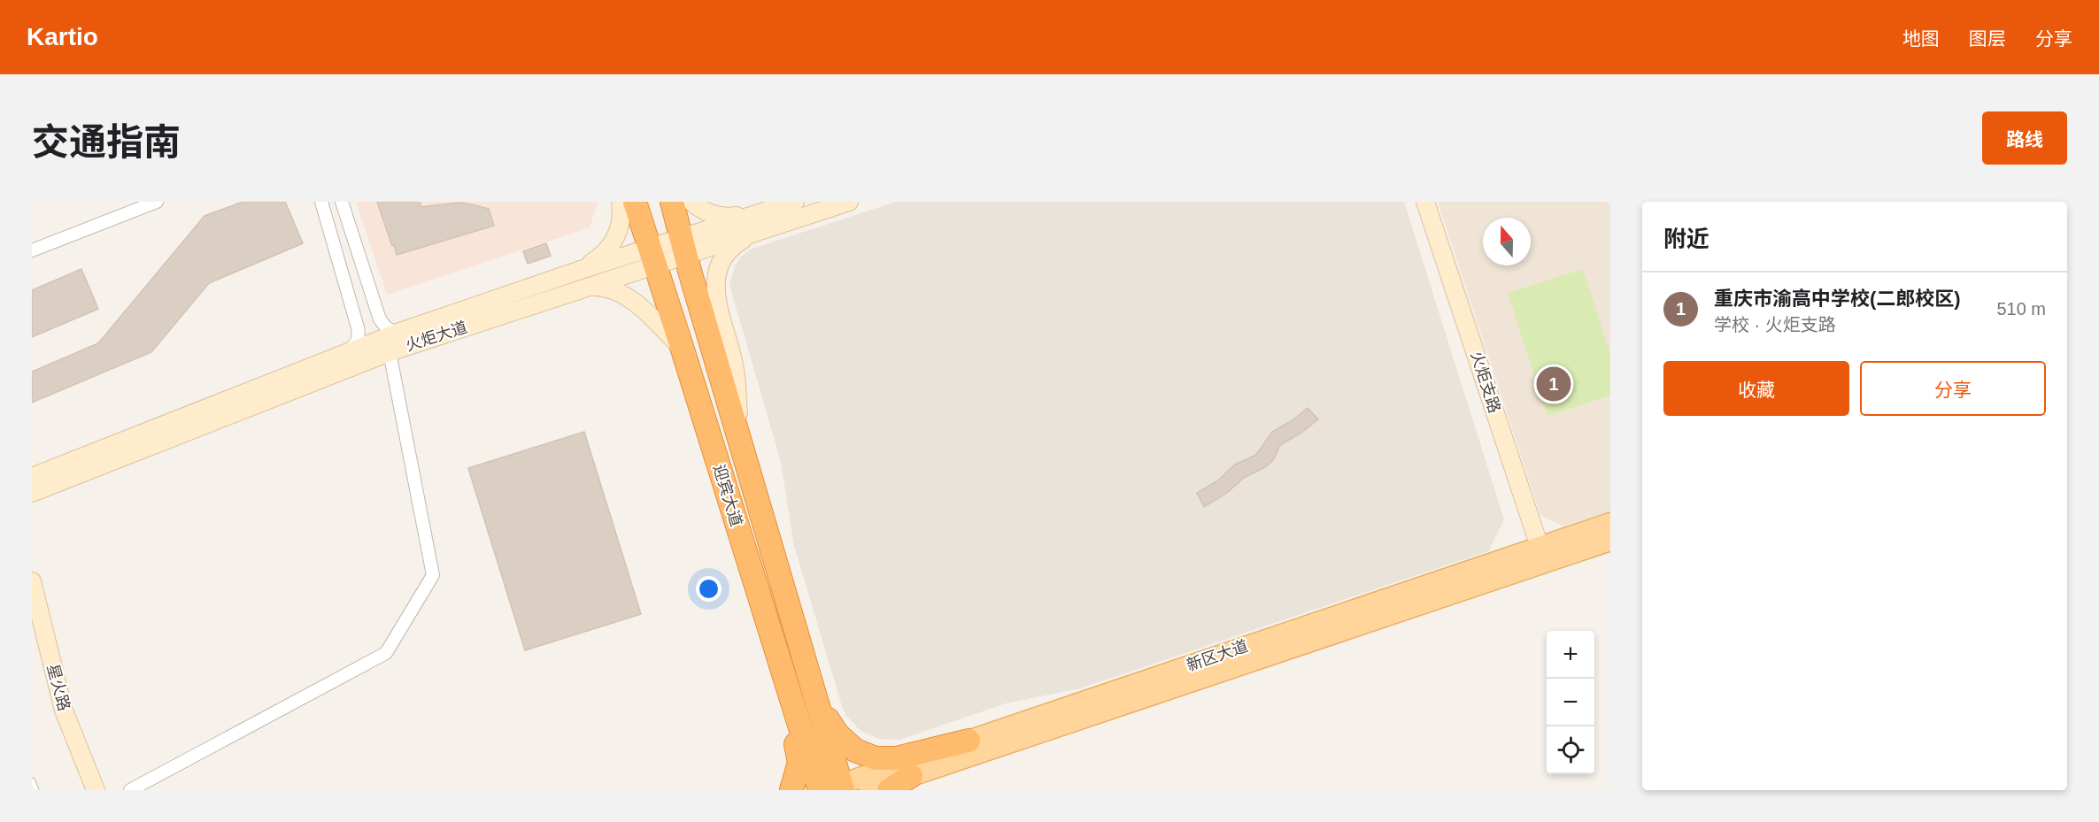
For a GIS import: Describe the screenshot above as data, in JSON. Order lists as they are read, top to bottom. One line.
{"streets":{"highway":["迎宾大道"],"main road":["火炬大道","火炬支路","新区大道","星火路"]},"crossings":[["火炬大道","迎宾大道"],["火炬支路","新区大道"],["迎宾大道","新区大道"]],"north":"top","page":{"header":"Kartio","nav":["地图","图层","分享"],"title":"交通指南","buttons":["路线",["收藏","分享"]],"heading":"附近","list":[{"mark":"1","name":"重庆市渝高中学校(二郎校区)","note":"学校 · 火炬支路","value":"510 m"}],"pins":"1","map_buttons":["+","−"]}}
